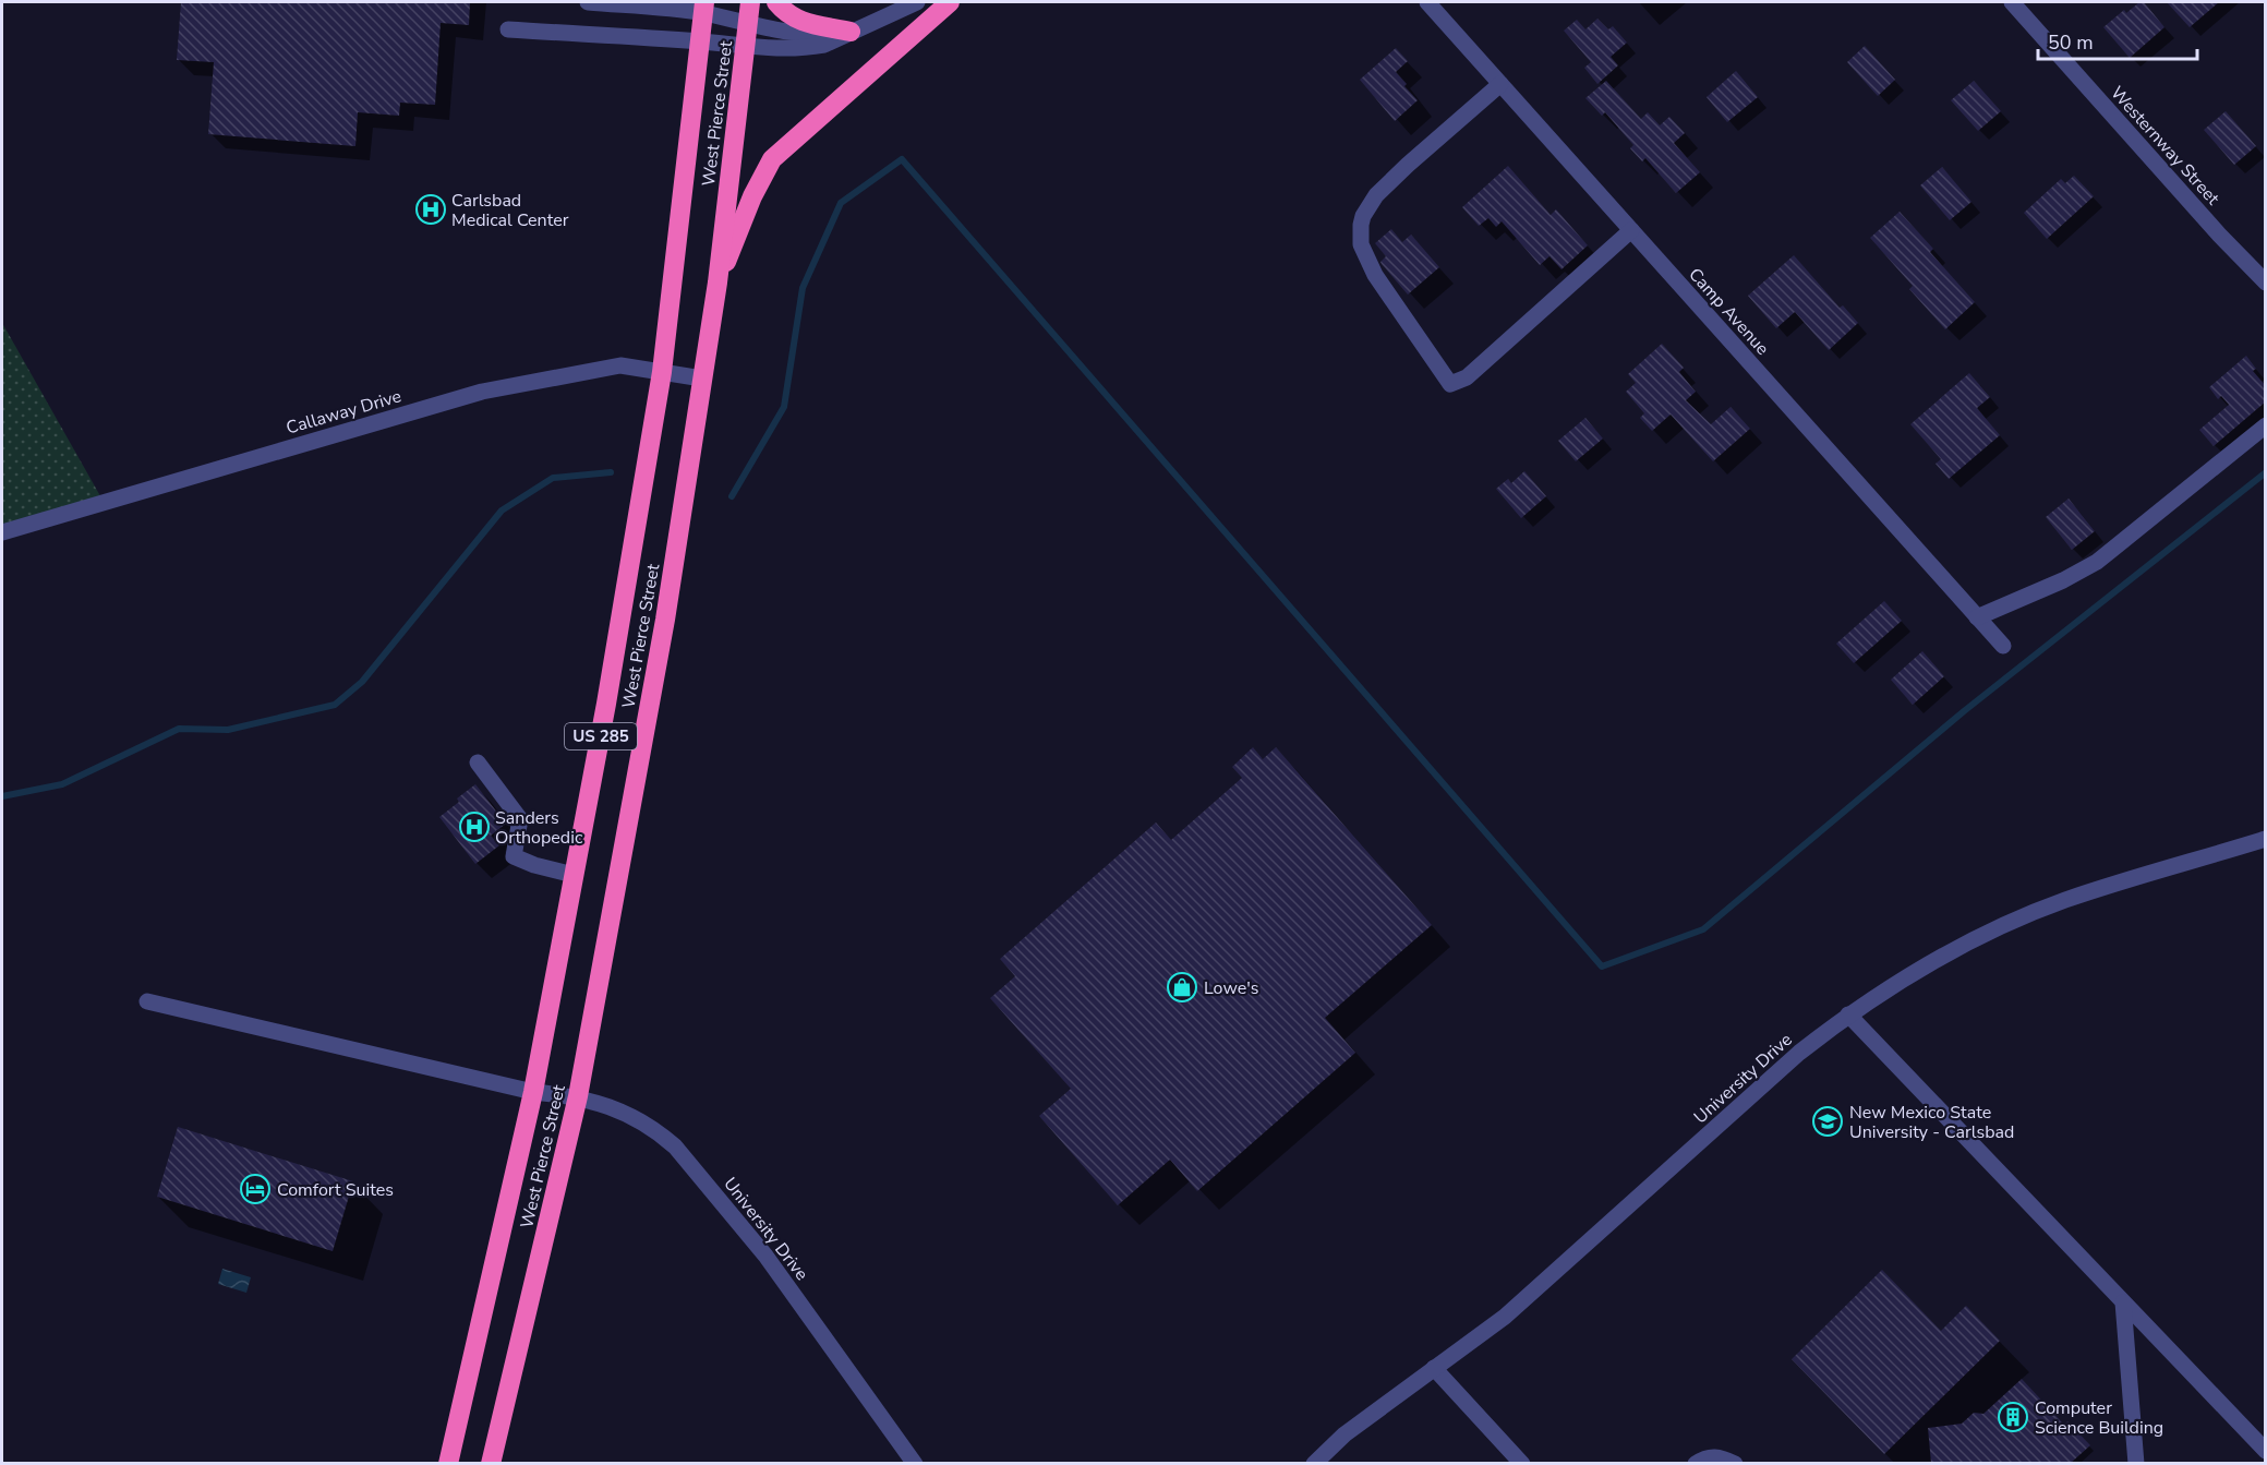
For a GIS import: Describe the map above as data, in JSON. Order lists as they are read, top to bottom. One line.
{"streets":{"highway":["West Pierce Street","US 285"],"street":["Westernway Street","Camp Avenue","Callaway Drive","University Drive"]},"crossings":[["West Pierce Street","Callaway Drive"],["West Pierce Street","University Drive"]],"places":{"hospital":["Carlsbad Medical Center","Sanders Orthopedic"],"shop":["Lowe's"],"school or university":["New Mexico State University - Carlsbad"],"hotel":["Comfort Suites"],"building":["Computer Science Building"]},"scale_bar":"50 m"}
